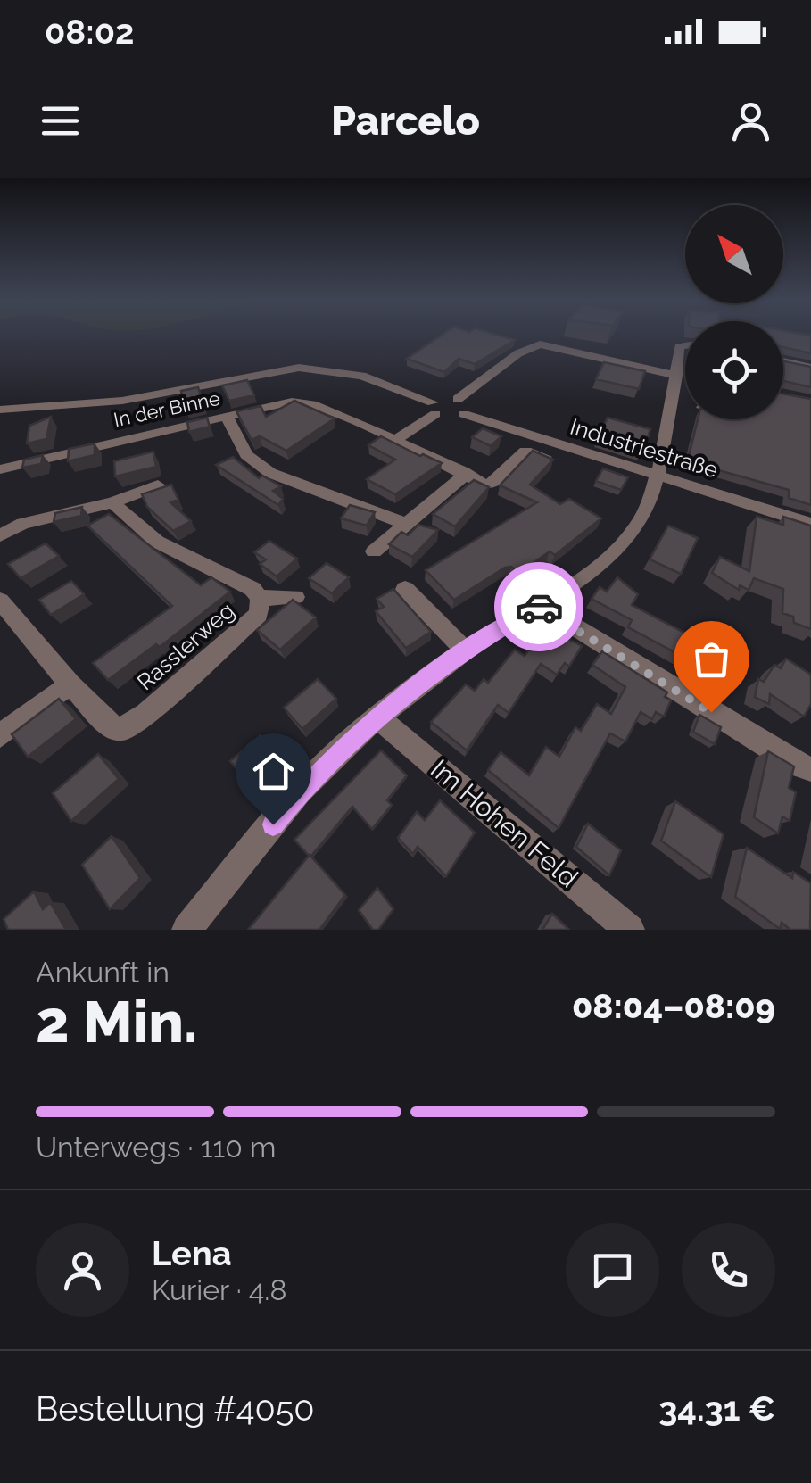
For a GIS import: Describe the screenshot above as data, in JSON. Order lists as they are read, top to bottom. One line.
{"streets":{"street":["In der Binne","Industriestraße","Rasslerweg","Im Hohen Feld"]},"north":"top left","page":{"status":"08:02","header":"Parcelo","heading":["2 Min.","Ankunft in","08:04–08:09"],"panel":["Lena","Kurier · 4.8","Bestellung #4050","34.31 €"],"bar":"Unterwegs · 110 m"}}
